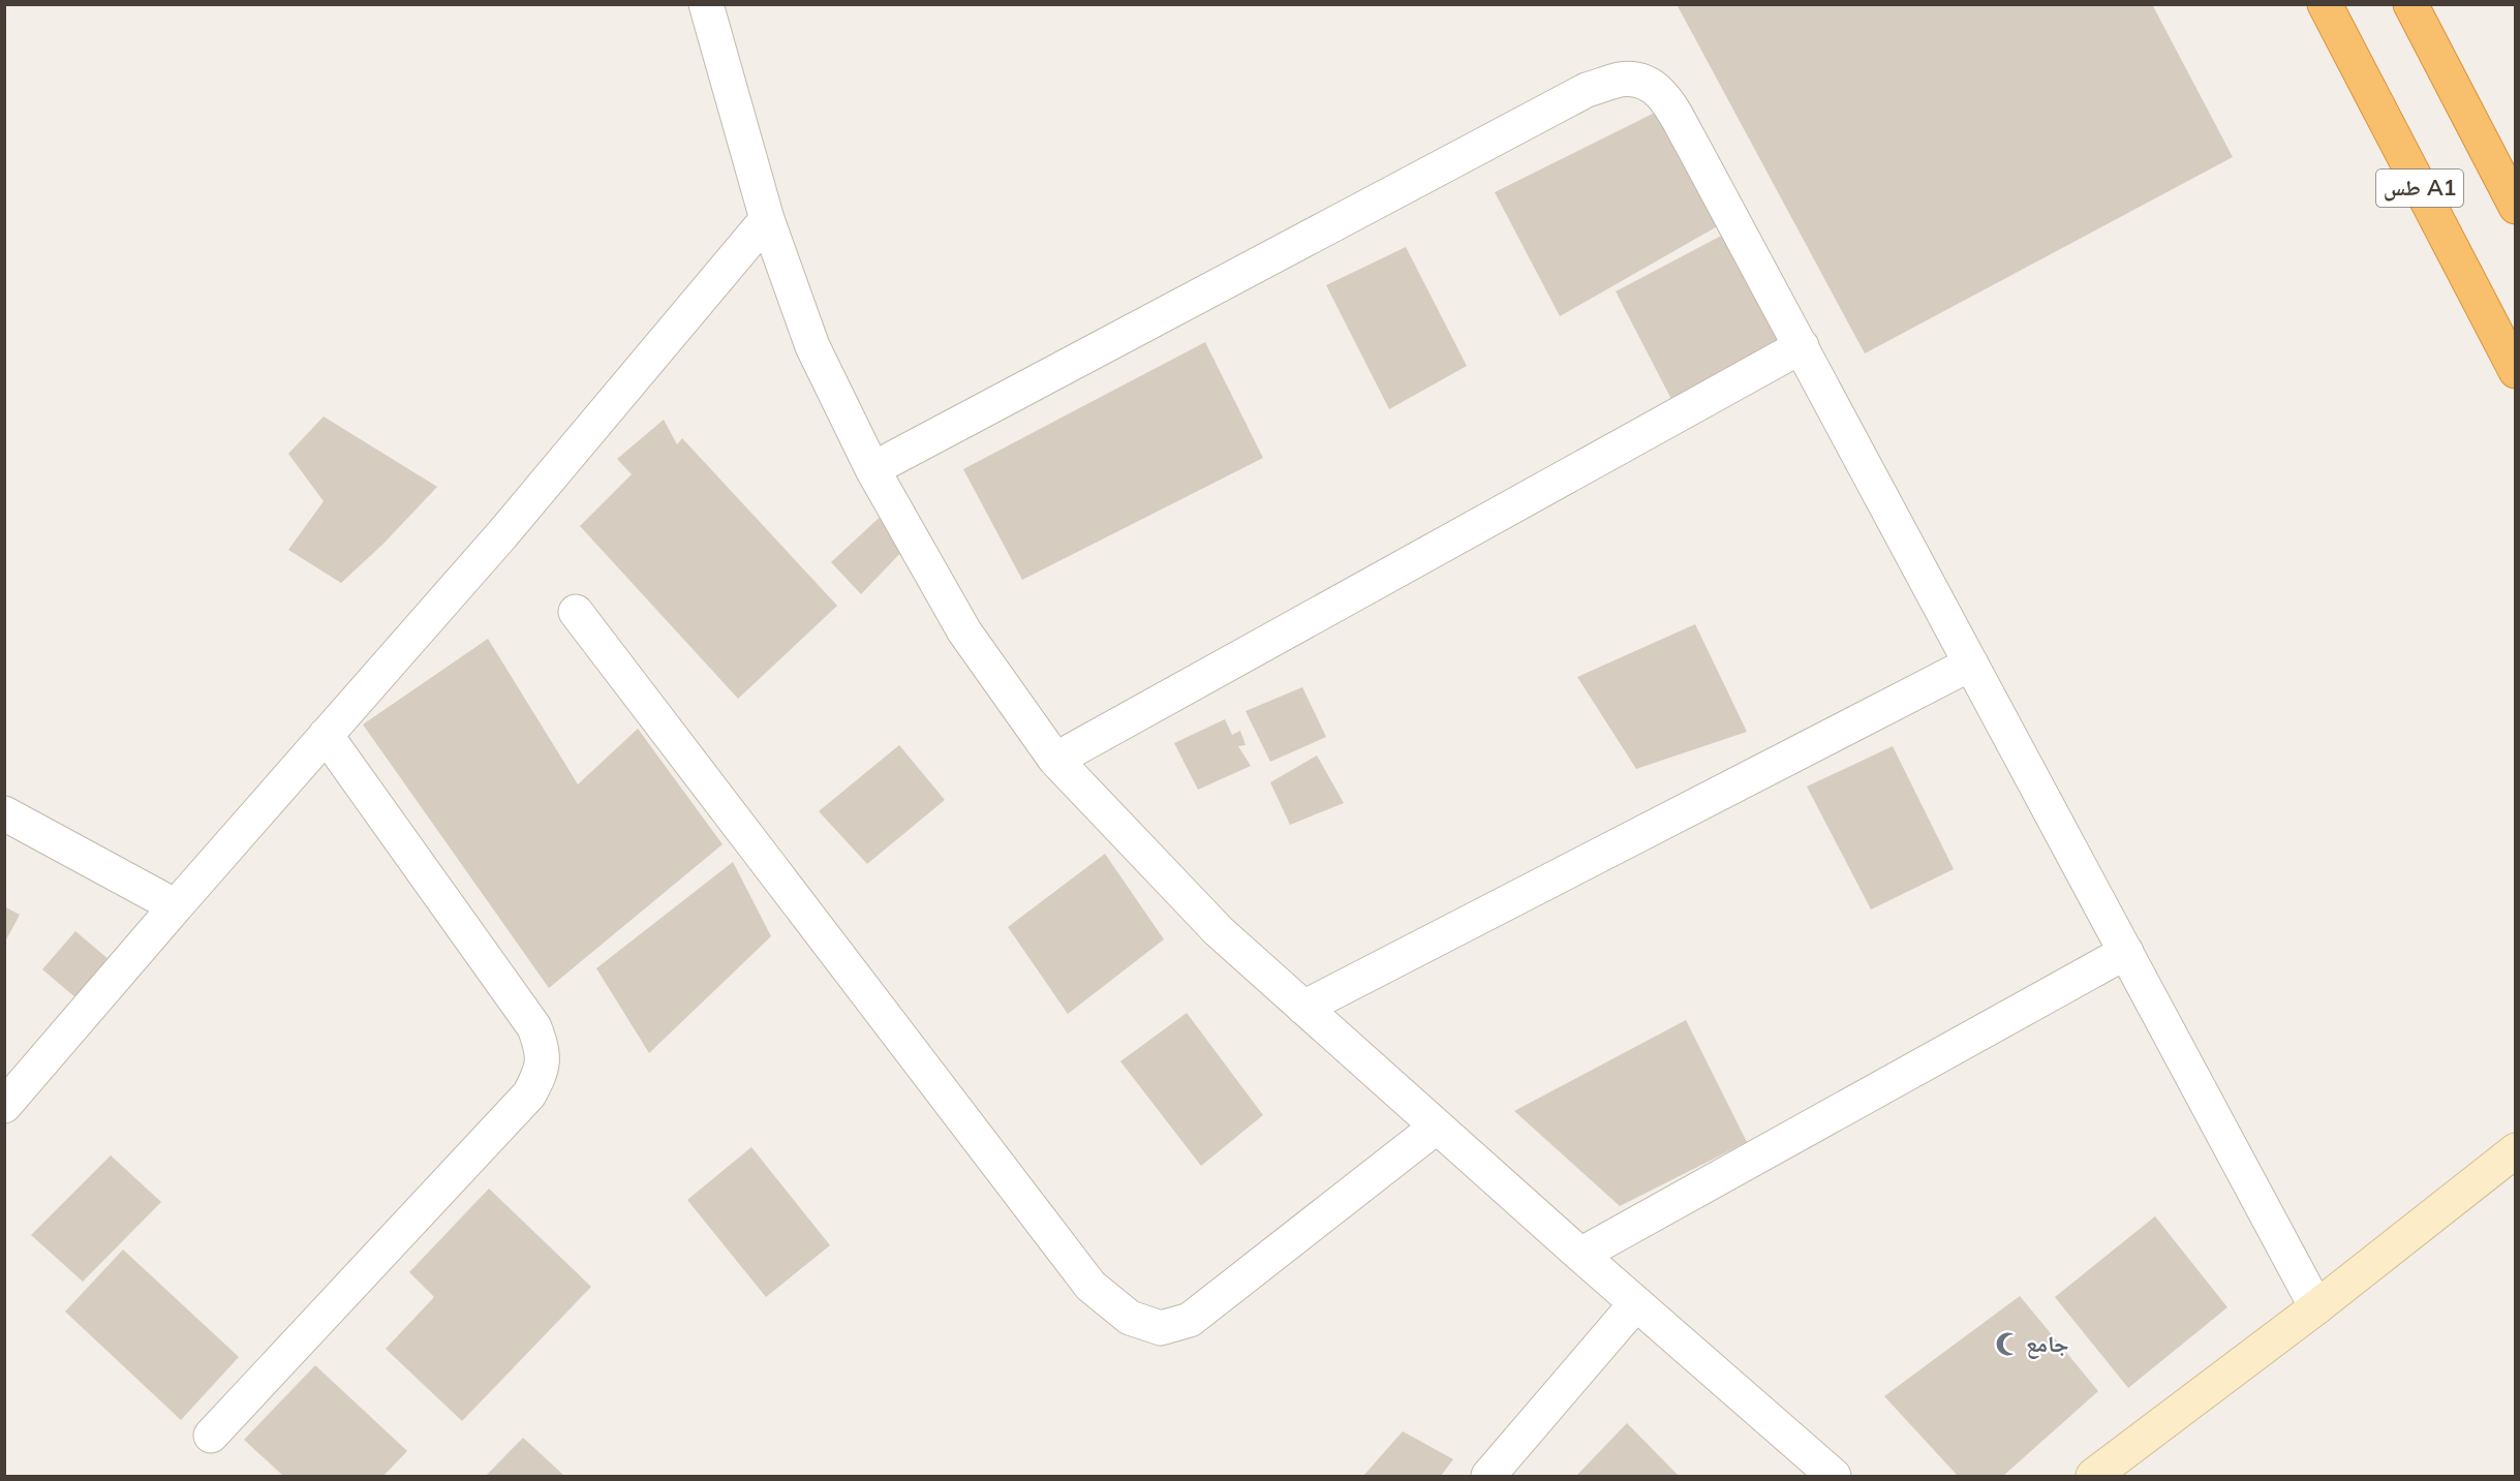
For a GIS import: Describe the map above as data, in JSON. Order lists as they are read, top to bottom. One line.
{"streets":{"highway":["طس A1"]},"places":{"mosque":["جامع"]}}
